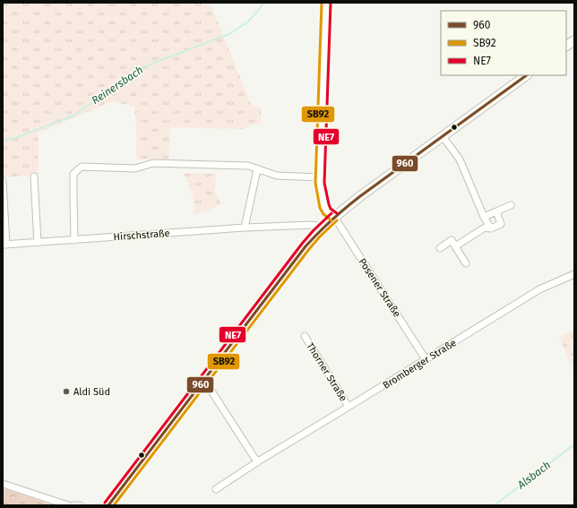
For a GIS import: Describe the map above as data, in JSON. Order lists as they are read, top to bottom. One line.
{"streets":{"street":["Hirschstraße","Posener Straße","Bromberger Straße","Thorner Straße"]},"crossings":[["Posener Straße","Bromberger Straße"],["Bromberger Straße","Thorner Straße"]],"water":["Reinersbach","Alsbach"],"places":["Aldi Süd"],"lines":["transit line SB92","transit line NE7","transit line 960"],"legend":["960","SB92","NE7"]}
